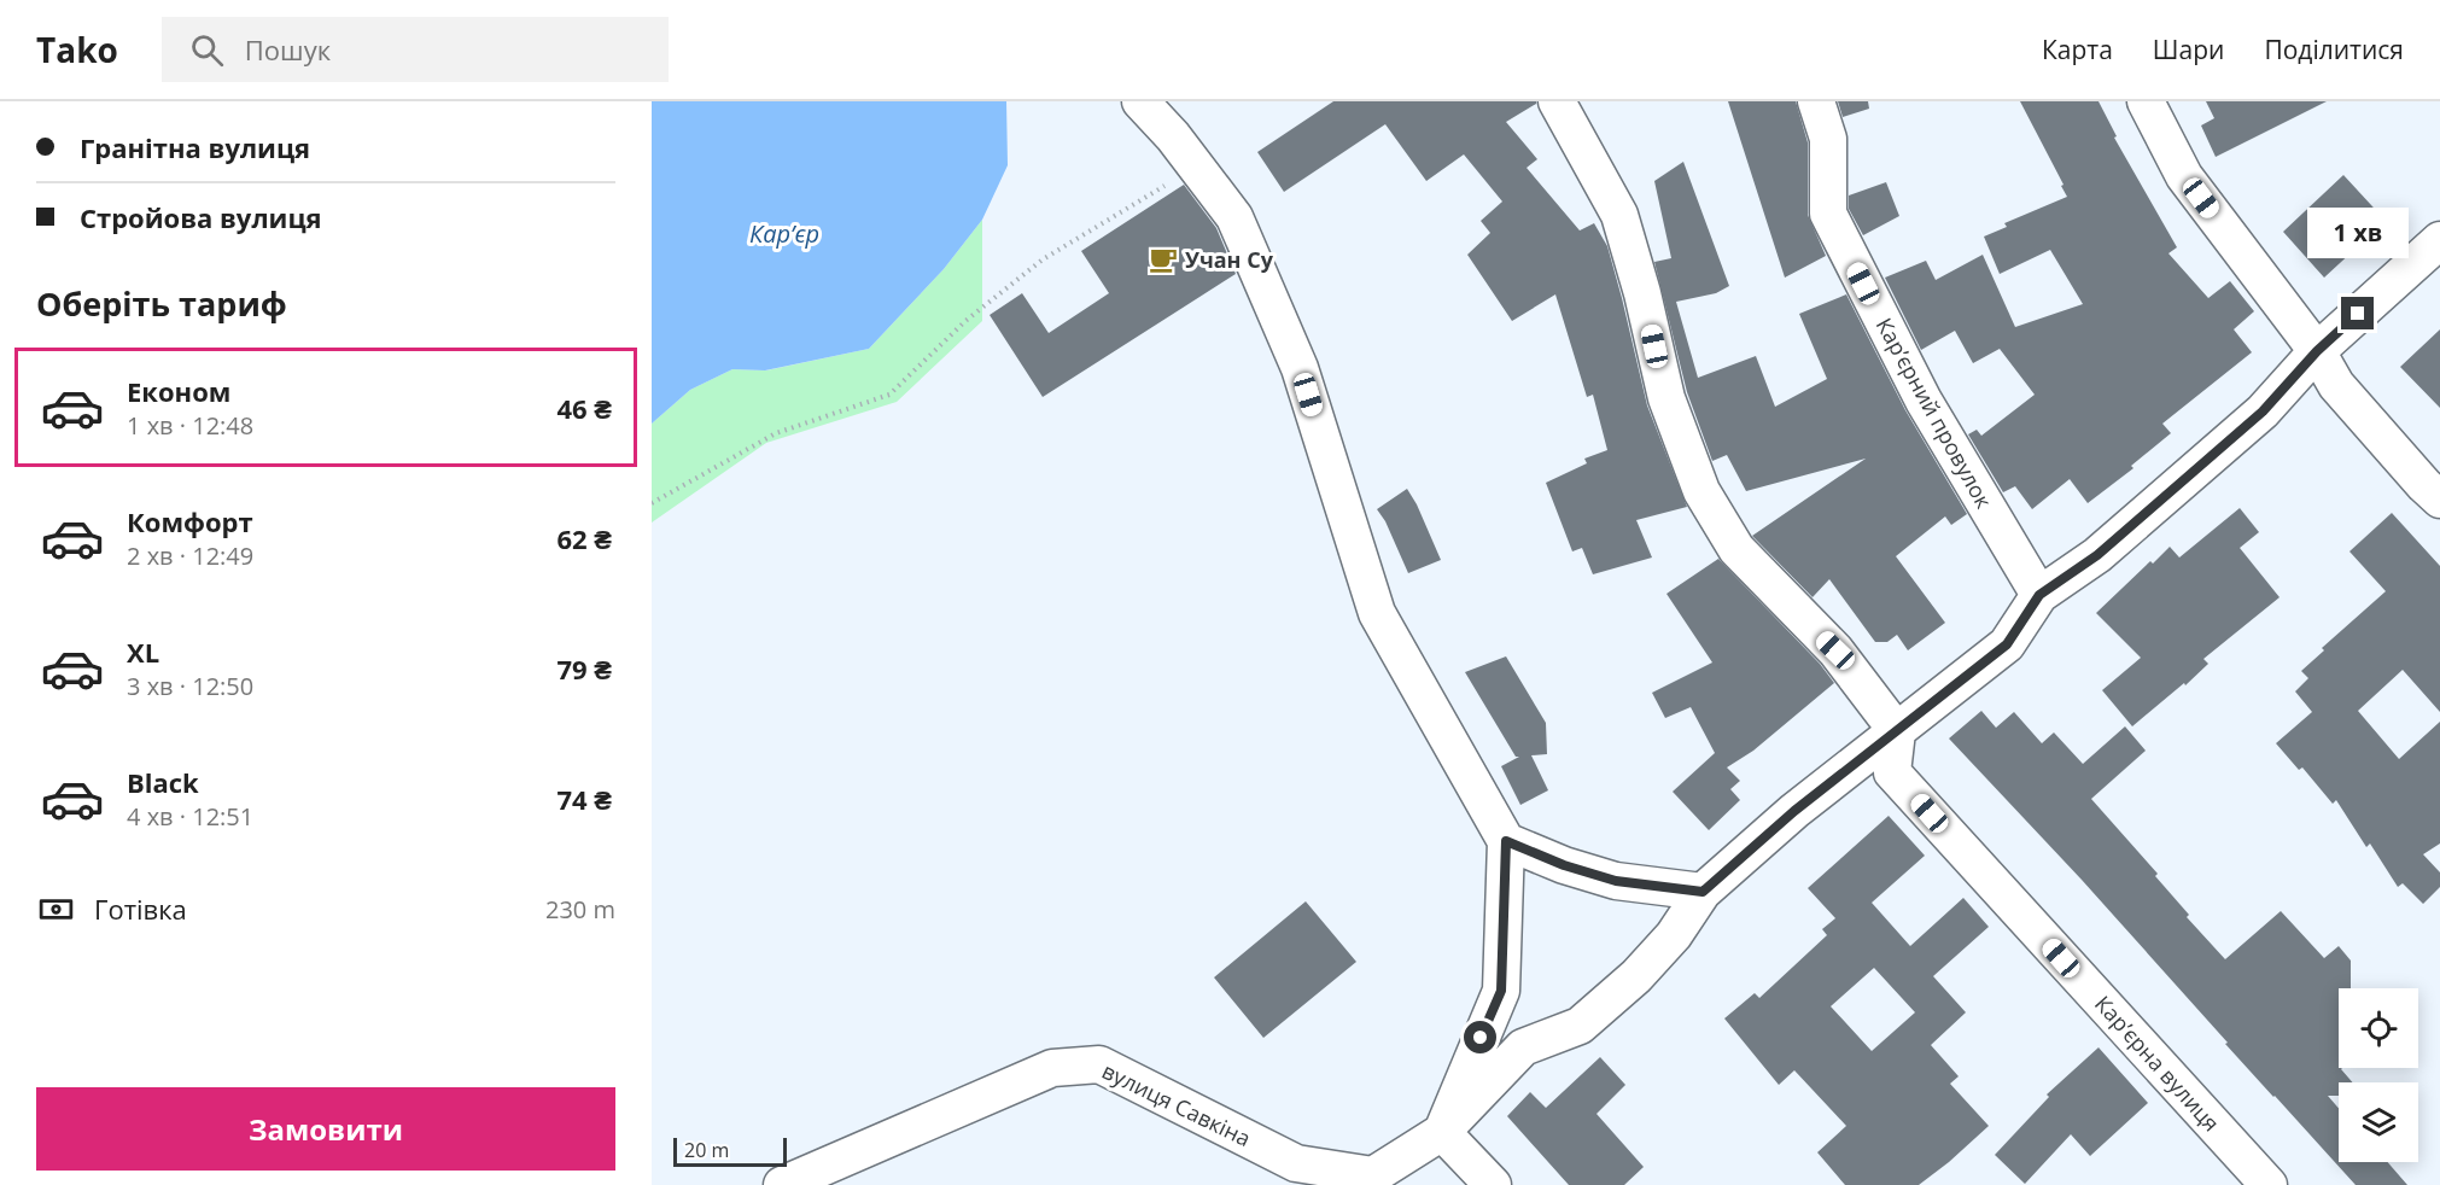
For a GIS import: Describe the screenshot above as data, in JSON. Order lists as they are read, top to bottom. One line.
{"streets":{"street":["Карʼєрний провулок","Карʼєрна вулиця","вулиця Савкіна"]},"water":["Кар’єр"],"places":{"cafe":["Учан Су"]},"scale_bar":"20 m","page":{"header":"Tako","search":"Пошук","nav":["Карта","Шари","Поділитися"],"banner":["Гранітна вулиця","Стройова вулиця"],"bubble":"1 хв","heading":"Оберіть тариф","list":[{"name":"Економ","note":"1 хв · 12:48","value":"46 ₴"},{"name":"Комфорт","note":"2 хв · 12:49","value":"62 ₴"},{"name":"XL","note":"3 хв · 12:50","value":"79 ₴"},{"name":"Black","note":"4 хв · 12:51","value":"74 ₴"}],"pay":["Готівка","230 m"],"buttons":"Замовити","scale":"20 m"}}
